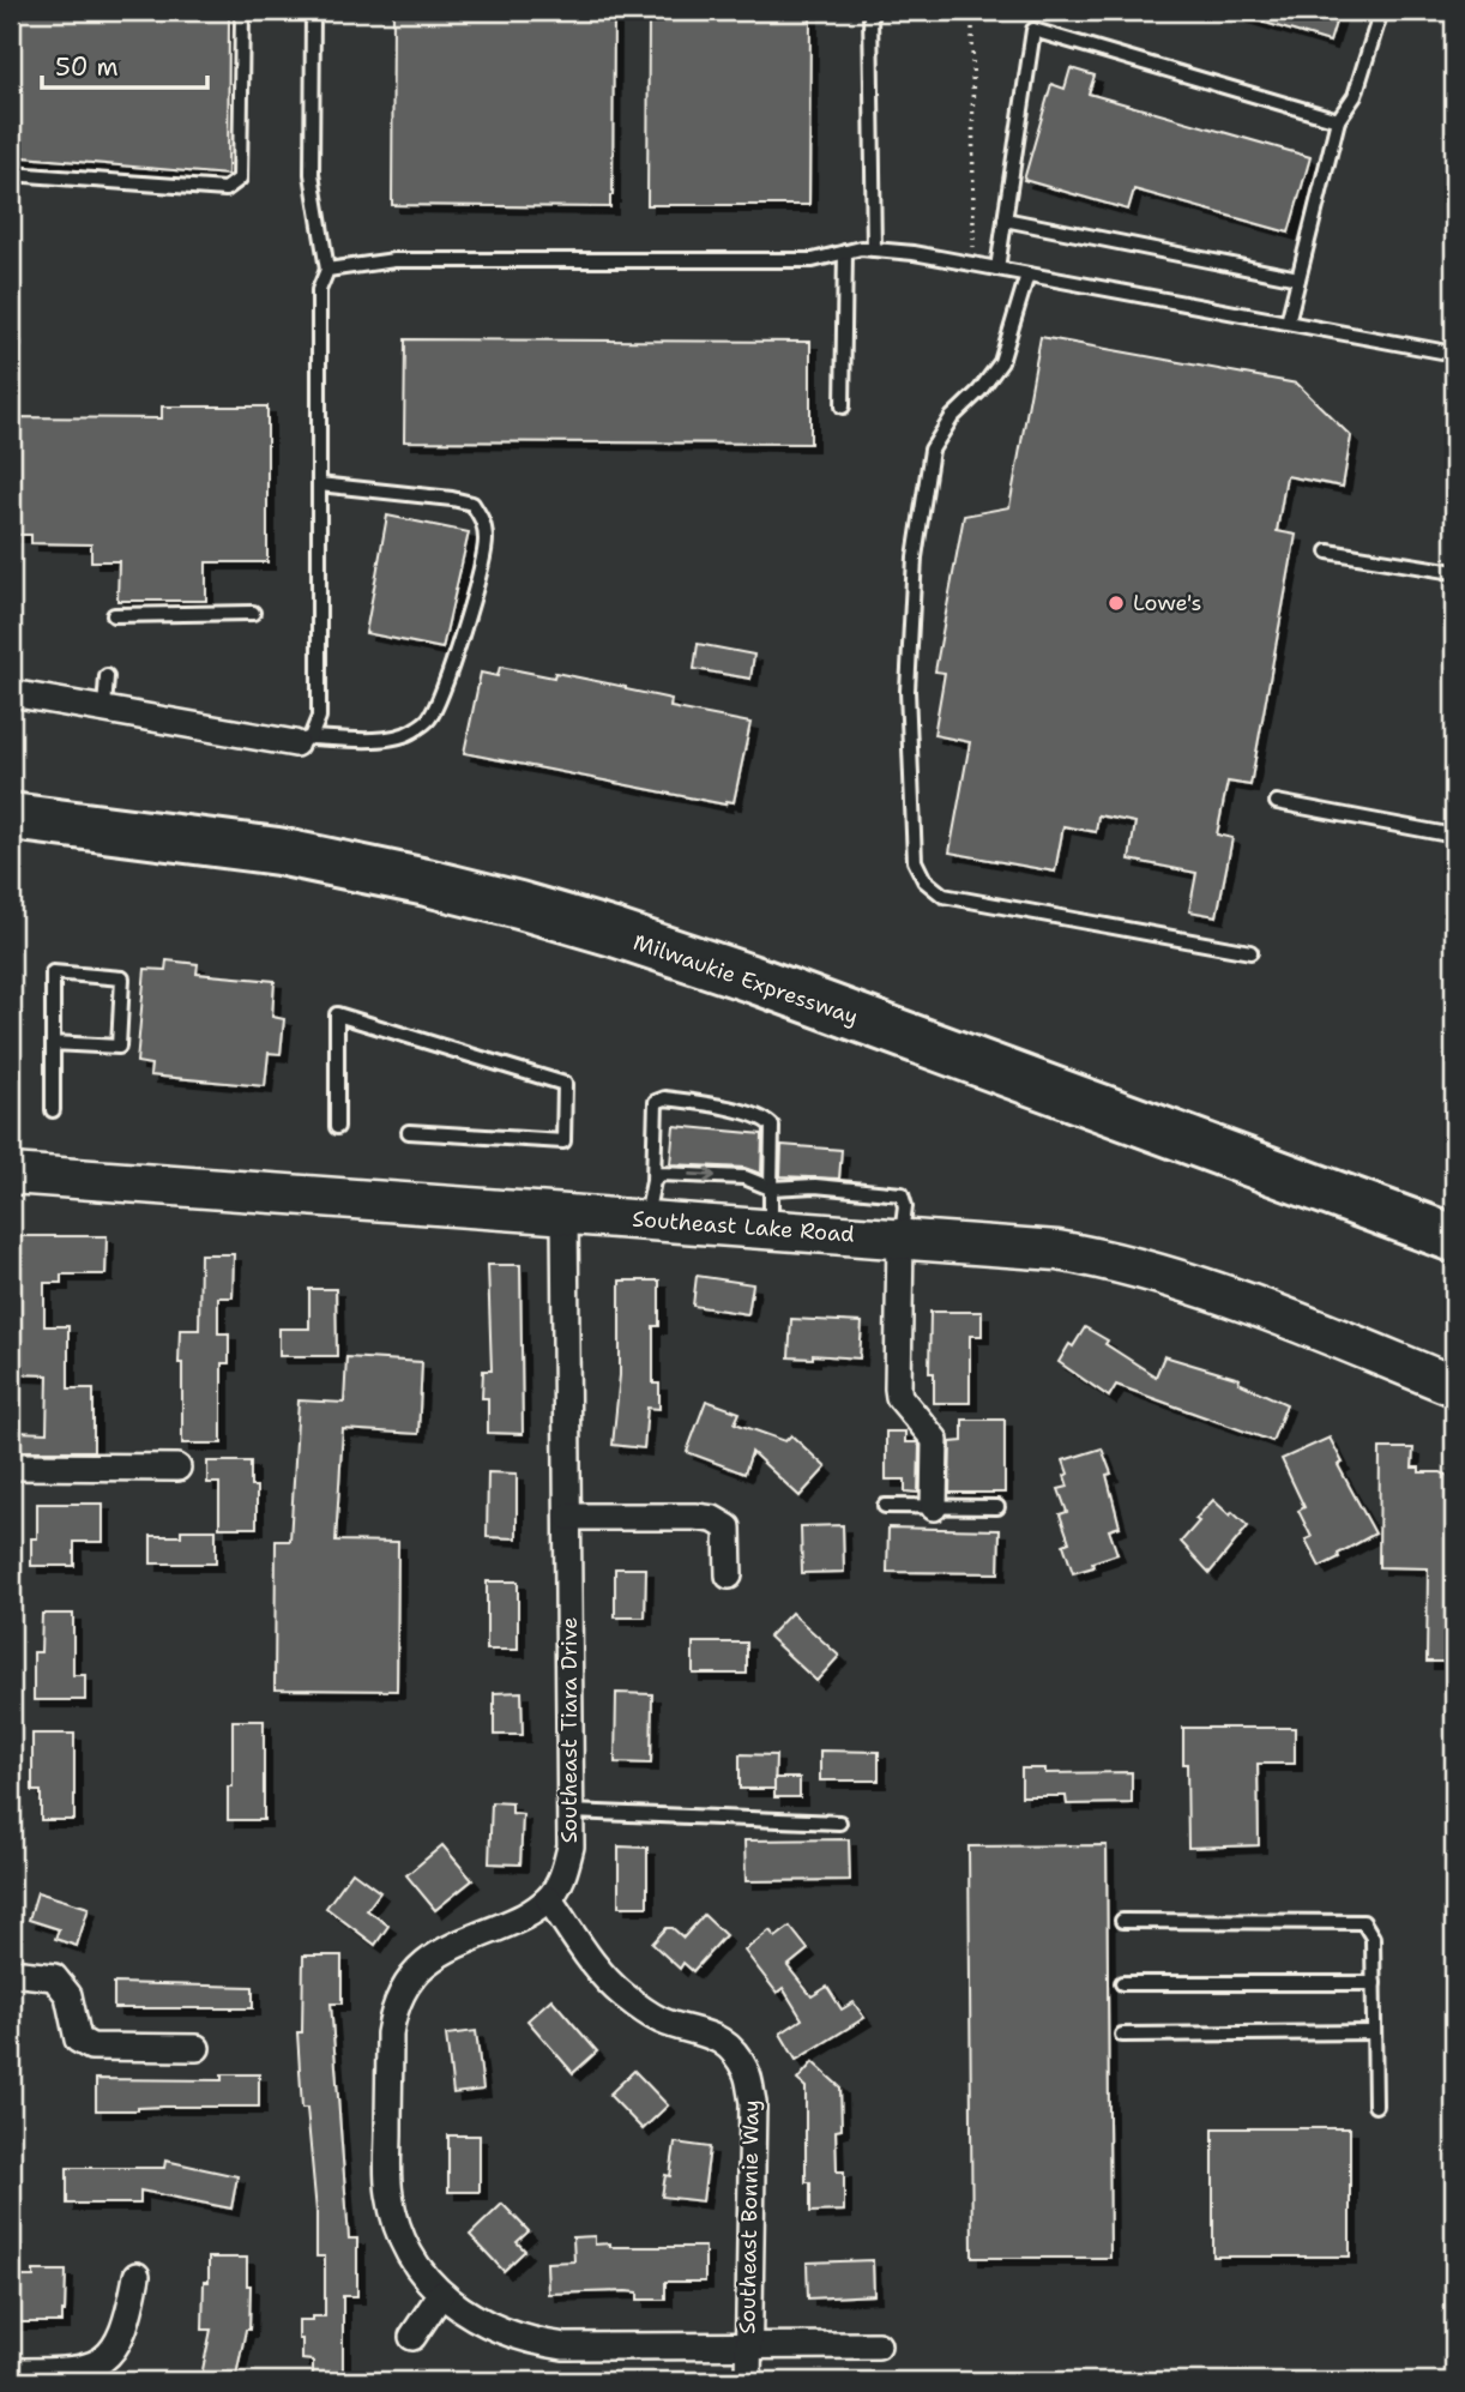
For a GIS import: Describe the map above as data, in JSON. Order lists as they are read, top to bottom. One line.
{"streets":{"highway":["Milwaukie Expressway"],"street":["Southeast Lake Road","Southeast Tiara Drive","Southeast Bonnie Way"]},"crossings":[["Southeast Lake Road","Southeast Tiara Drive"],["Southeast Tiara Drive","Southeast Bonnie Way"]],"places":["Lowe's"],"scale_bar":"50 m"}
